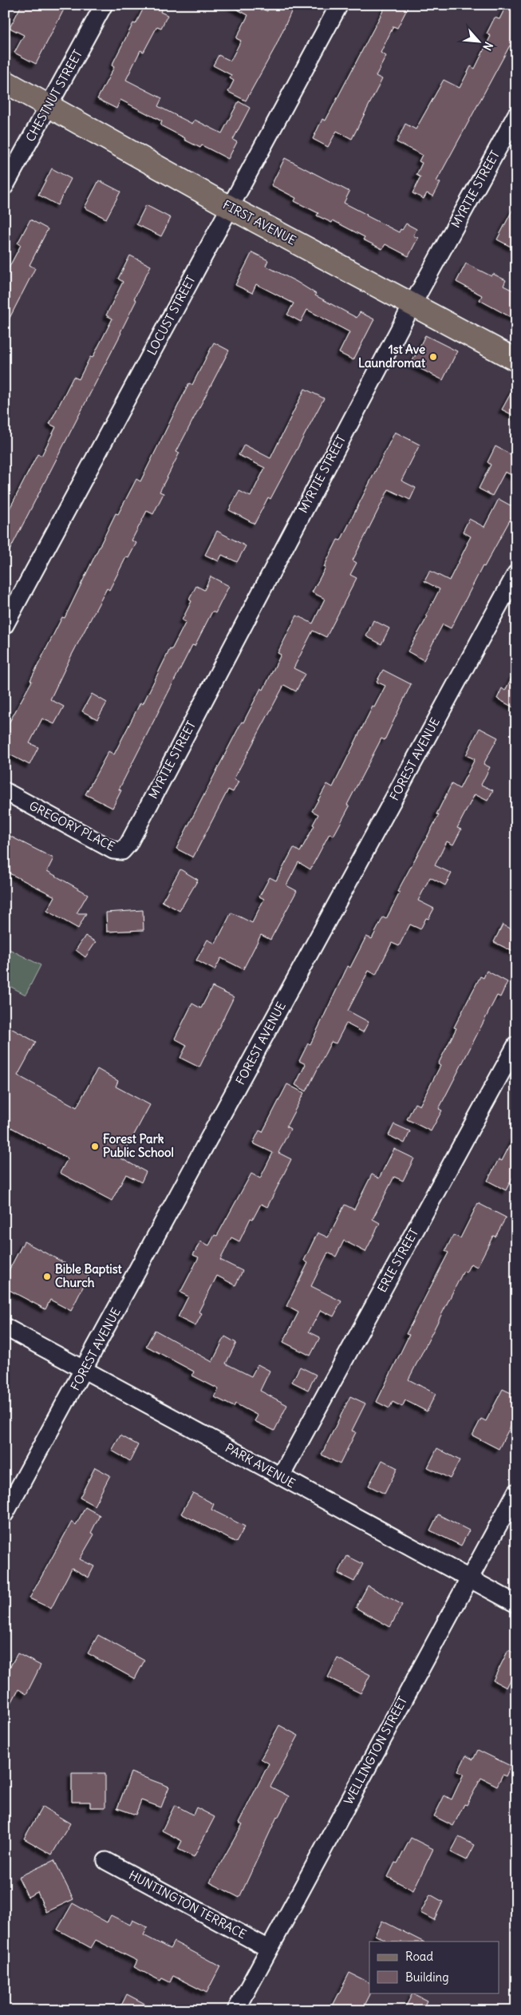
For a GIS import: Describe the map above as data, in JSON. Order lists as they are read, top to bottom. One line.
{"streets":{"main road":["FIRST AVENUE"],"street":["CHESTNUT STREET","MYRTIE STREET","LOCUST STREET","FOREST AVENUE","GREGORY PLACE","ERIE STREET","PARK AVENUE","WELLINGTON STREET","HUNTINGTON TERRACE"]},"crossings":[["CHESTNUT STREET","FIRST AVENUE"],["MYRTIE STREET","FIRST AVENUE"],["MYRTIE STREET","GREGORY PLACE"],["FIRST AVENUE","LOCUST STREET"],["FOREST AVENUE","PARK AVENUE"],["ERIE STREET","PARK AVENUE"],["PARK AVENUE","WELLINGTON STREET"],["WELLINGTON STREET","HUNTINGTON TERRACE"]],"places":["1st Ave Laundromat","Forest Park Public School","Bible Baptist Church"],"legend":["Road","Building"],"north":"bottom right"}
